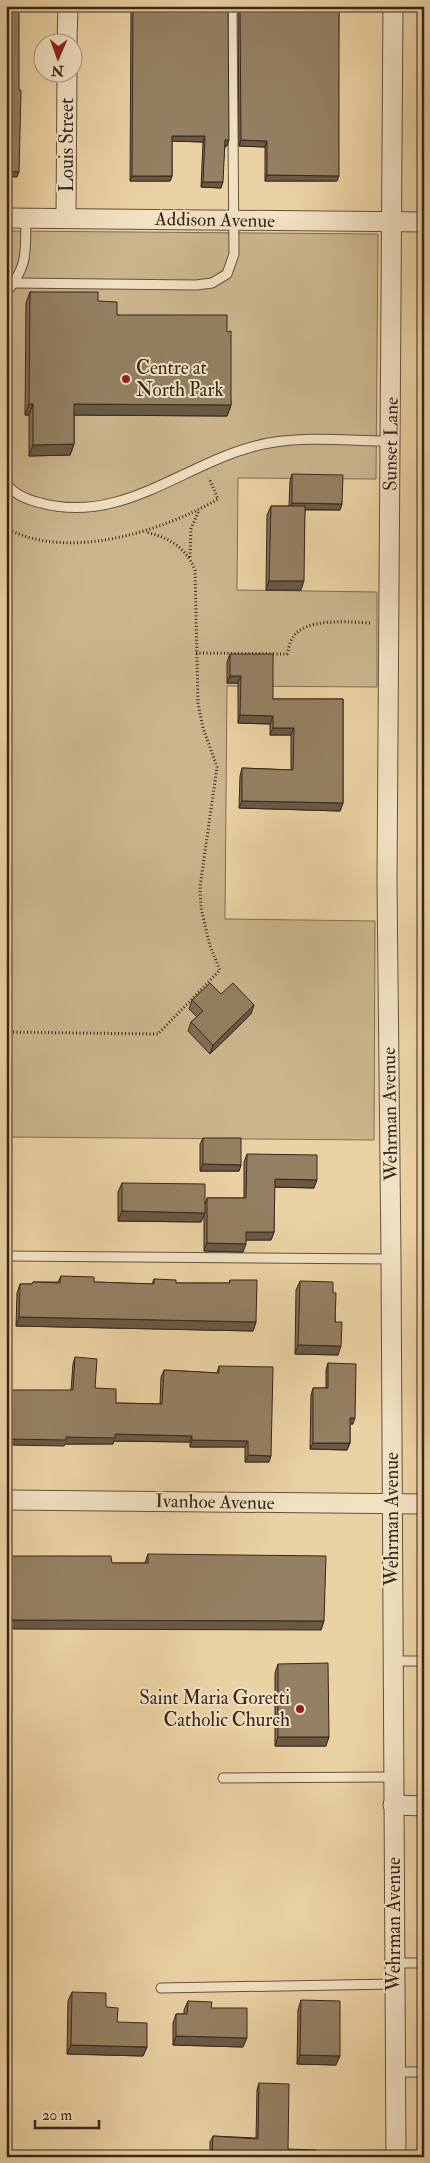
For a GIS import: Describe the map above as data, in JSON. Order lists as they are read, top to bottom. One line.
{"streets":{"street":["Louis Street","Addison Avenue","Sunset Lane","Wehrman Avenue","Ivanhoe Avenue"]},"crossings":[["Louis Street","Addison Avenue"],["Addison Avenue","Sunset Lane"],["Sunset Lane","Wehrman Avenue"],["Wehrman Avenue","Ivanhoe Avenue"]],"places":["Centre at North Park","Saint Maria Goretti Catholic Church"],"scale_bar":"20 m","north":"bottom"}
